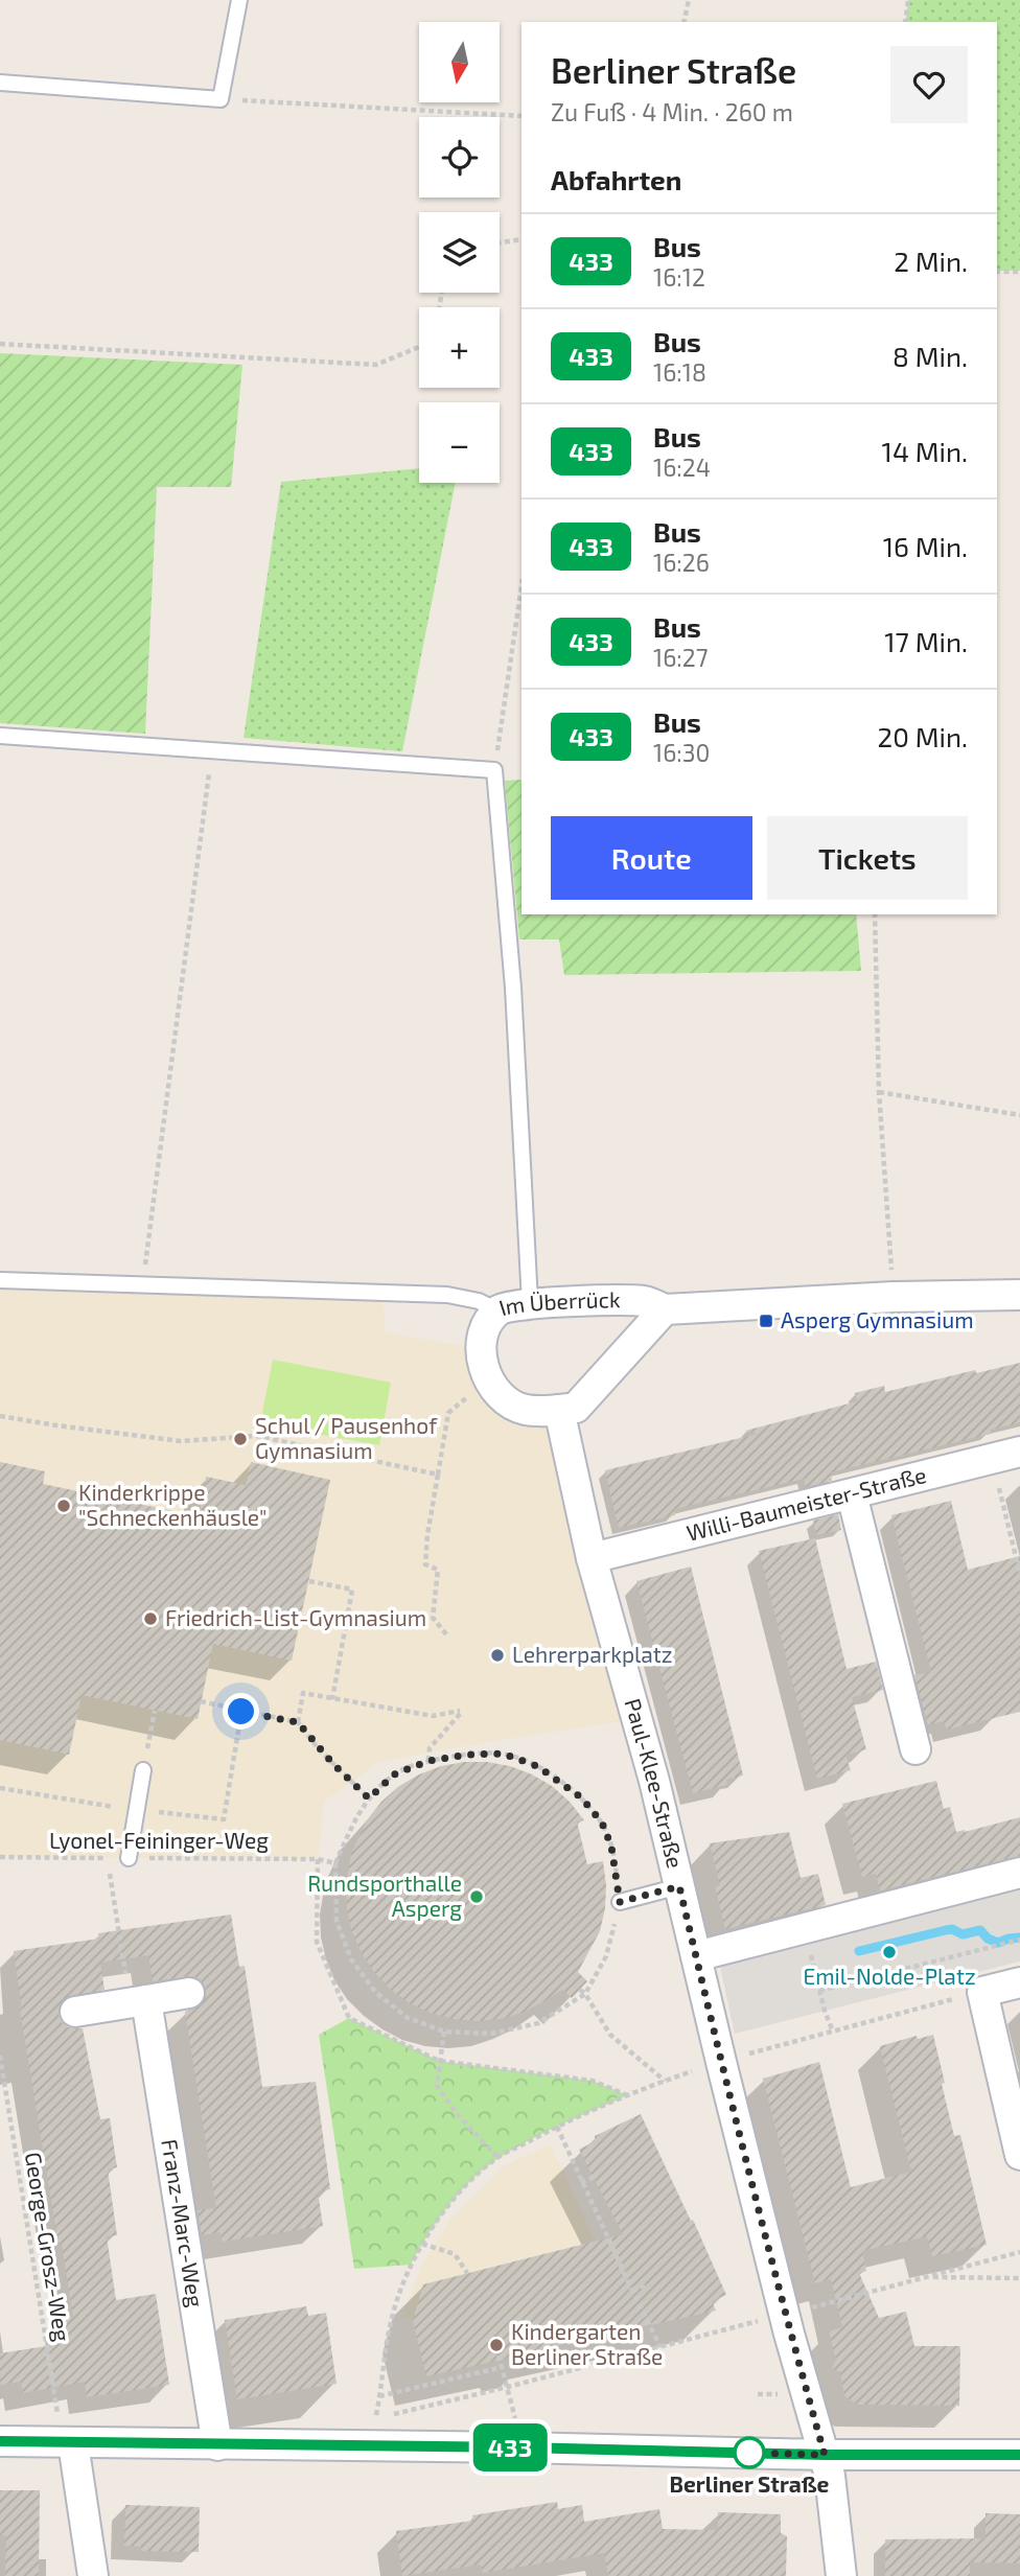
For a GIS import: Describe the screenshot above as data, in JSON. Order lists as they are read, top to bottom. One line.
{"streets":{"street":["Im Überrück","Willi-Baumeister-Straße","Paul-Klee-Straße","Franz-Marc-Weg"],"path":["Lyonel-Feininger-Weg","George-Grosz-Weg"]},"crossings":[["Im Überrück","Paul-Klee-Straße"],["Willi-Baumeister-Straße","Paul-Klee-Straße"]],"places":{"transit":["Asperg Gymnasium"],"other":["Schul / Pausenhof Gymnasium","Kinderkrippe \"Schneckenhäusle\"","Friedrich-List-Gymnasium","Lehrerparkplatz","Rundsporthalle Asperg","Emil-Nolde-Platz","Kindergarten Berliner Straße","Berliner Straße"]},"lines":["bus line 433"],"north":"bottom","page":{"on_map":"433","map_buttons":["+","−"],"heading":[["Berliner Straße","Zu Fuß · 4 Min. · 260 m"],"Abfahrten"],"list":[{"mark":"433","name":"Bus","note":"16:12","value":"2 Min."},{"mark":"433","name":"Bus","note":"16:18","value":"8 Min."},{"mark":"433","name":"Bus","note":"16:24","value":"14 Min."},{"mark":"433","name":"Bus","note":"16:26","value":"16 Min."},{"mark":"433","name":"Bus","note":"16:27","value":"17 Min."},{"mark":"433","name":"Bus","note":"16:30","value":"20 Min."}],"buttons":["Route","Tickets"]}}
